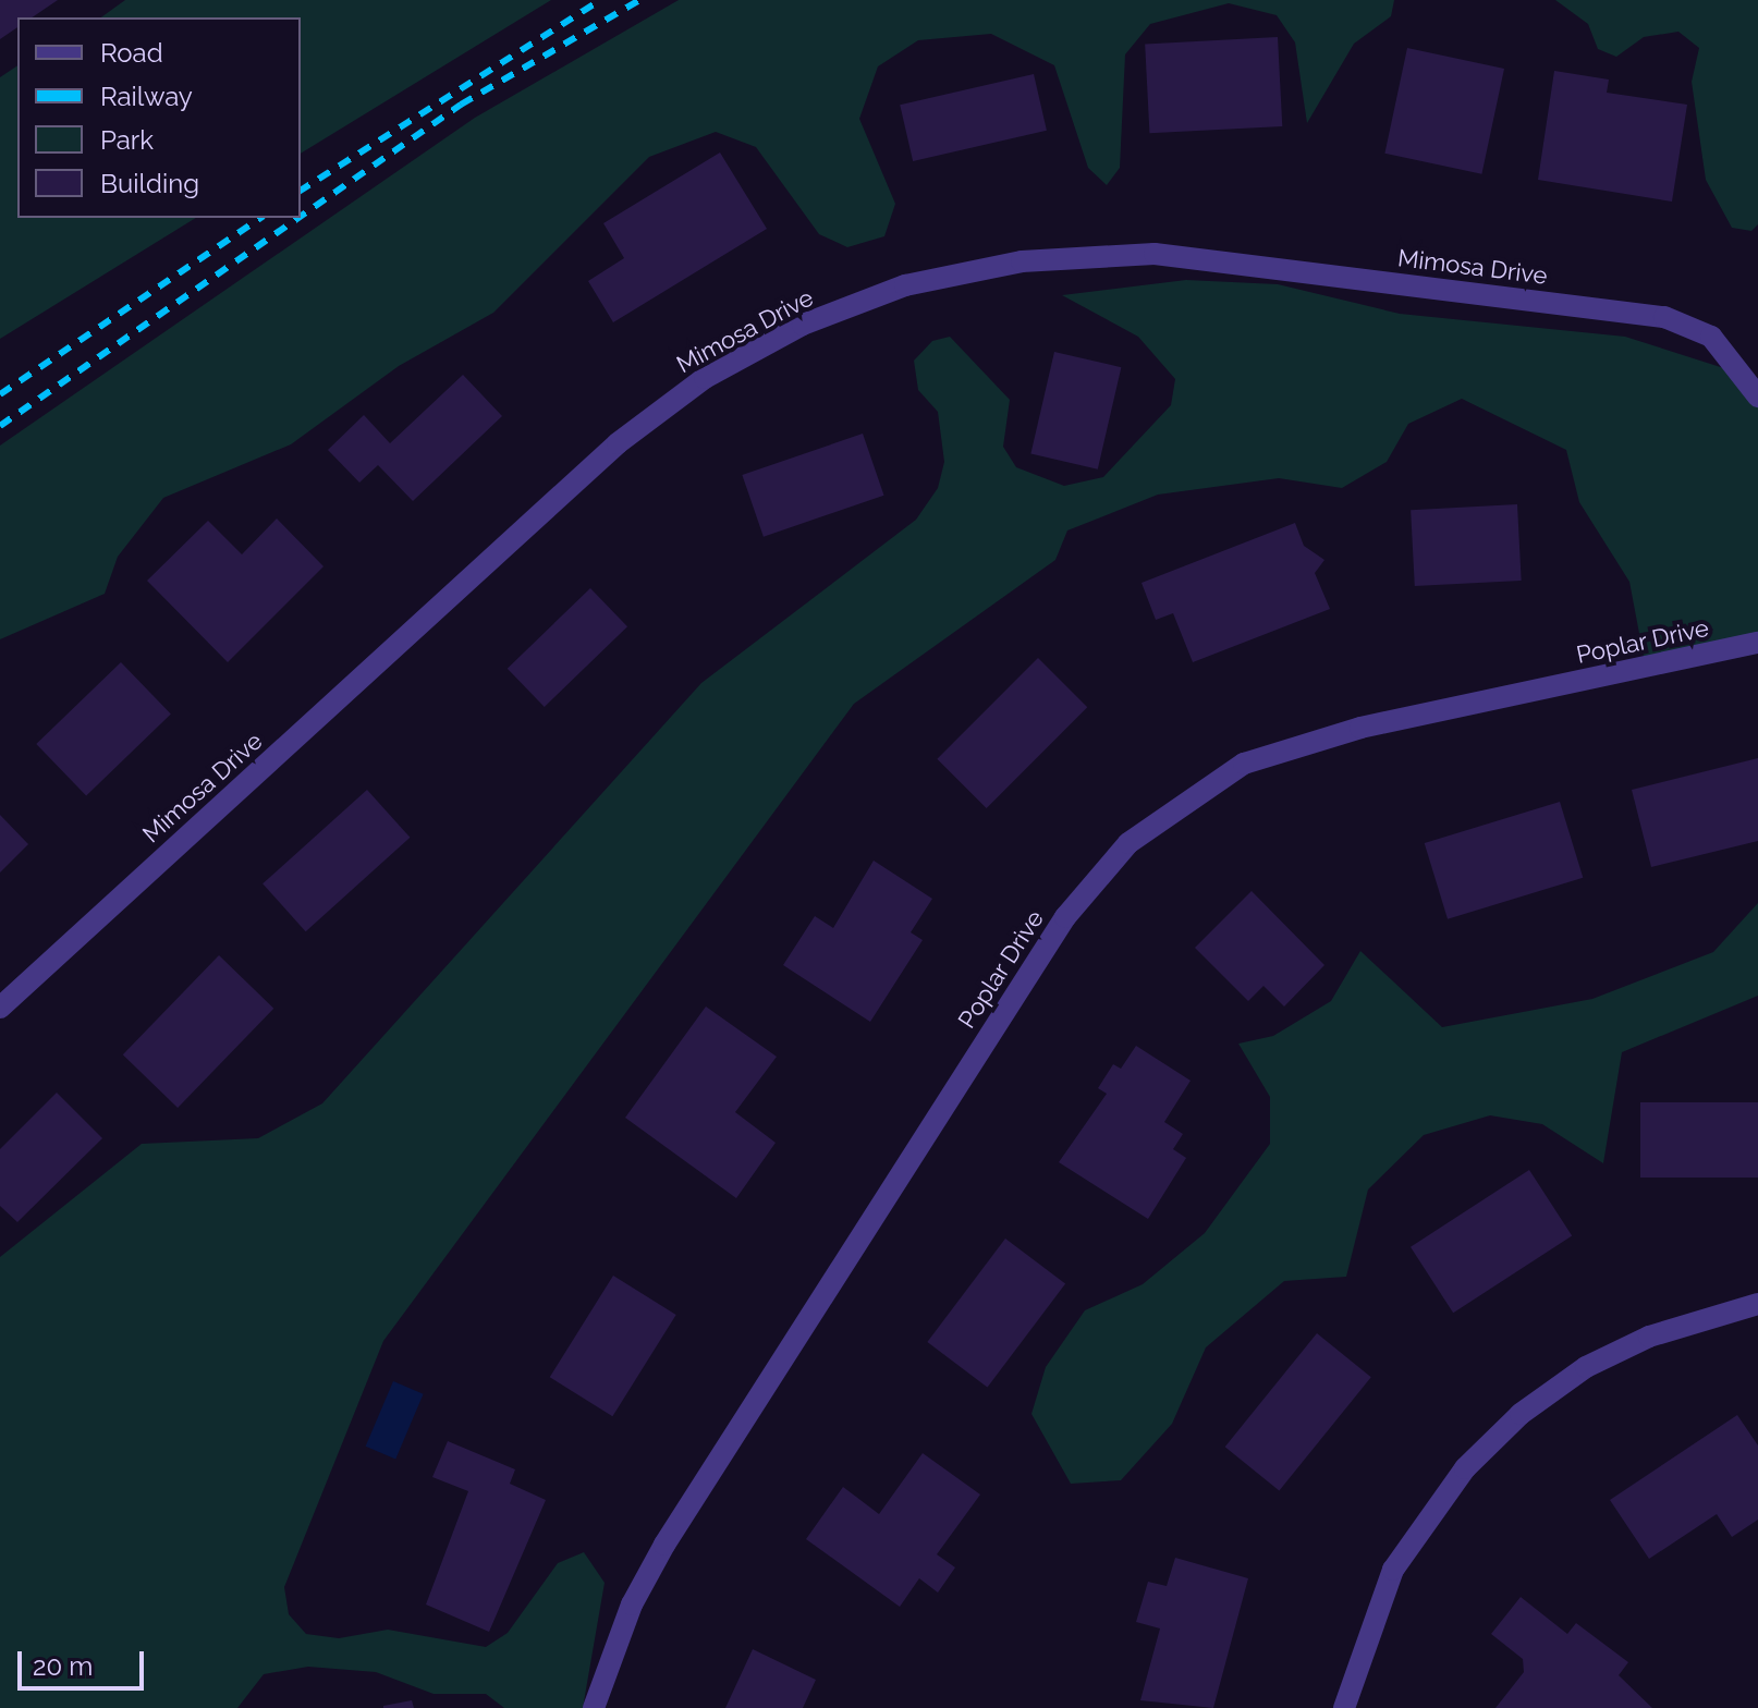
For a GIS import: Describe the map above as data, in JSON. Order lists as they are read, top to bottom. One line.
{"streets":{"street":["Mimosa Drive","Poplar Drive"]},"legend":["Road","Railway","Park","Building"],"scale_bar":"20 m"}
